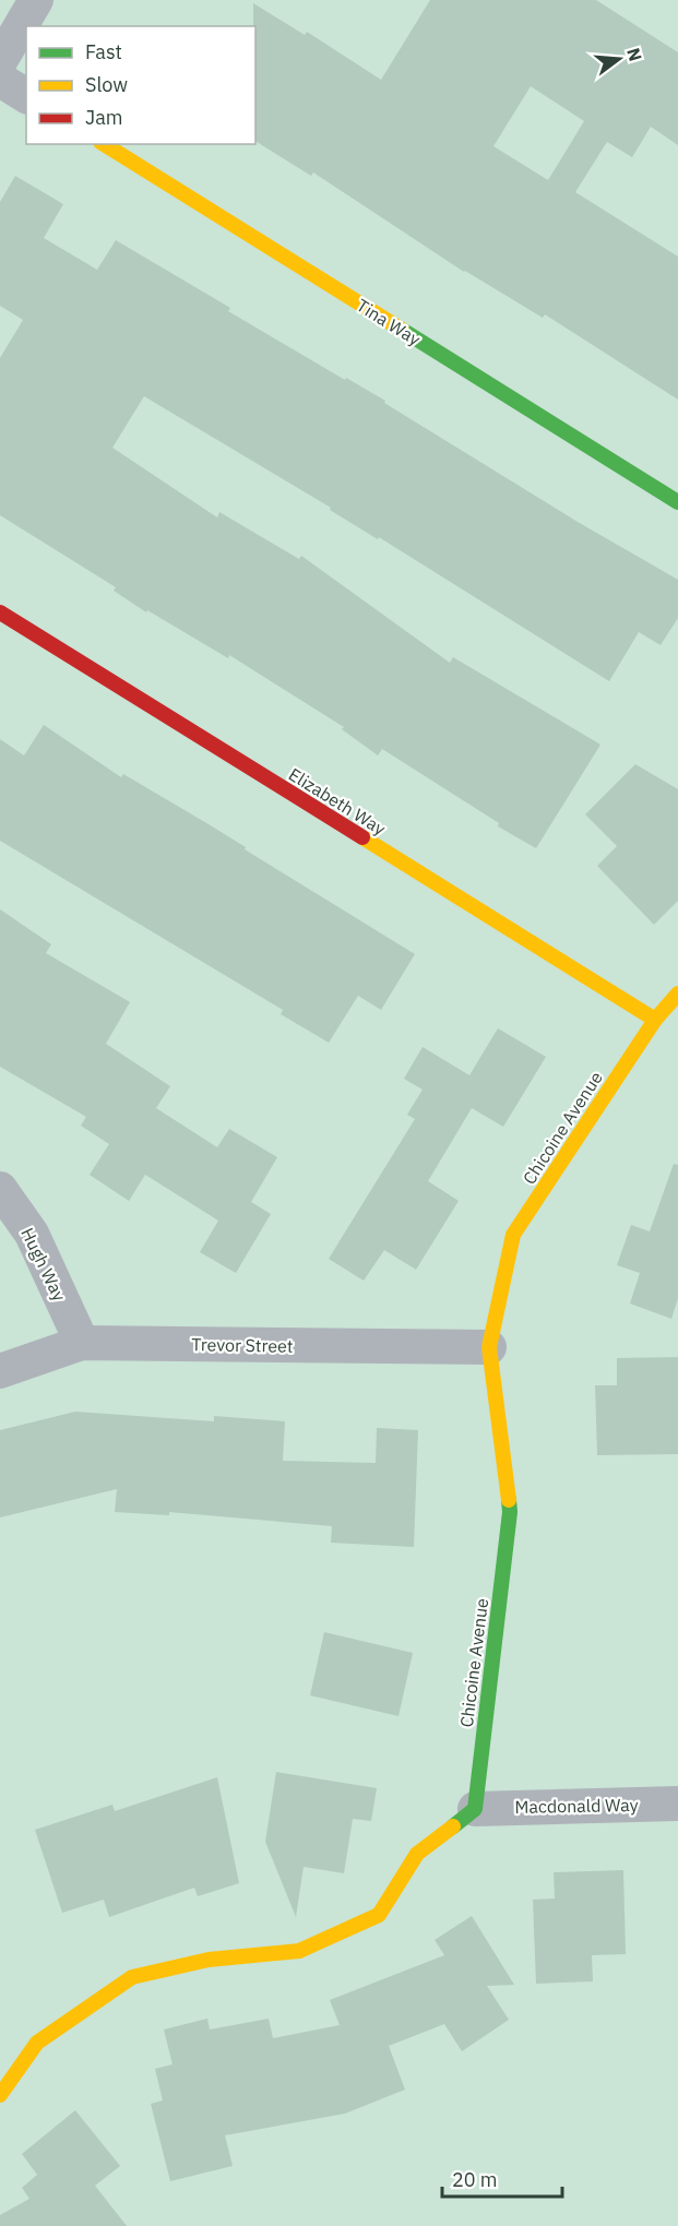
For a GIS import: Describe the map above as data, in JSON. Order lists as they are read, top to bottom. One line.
{"streets":{"street":["Tina Way","Elizabeth Way","Chicoine Avenue","Hugh Way","Trevor Street","Macdonald Way"]},"crossings":[["Elizabeth Way","Chicoine Avenue"],["Chicoine Avenue","Trevor Street"],["Chicoine Avenue","Macdonald Way"],["Hugh Way","Trevor Street"]],"legend":["Fast","Slow","Jam"],"scale_bar":"20 m","north":"right"}
